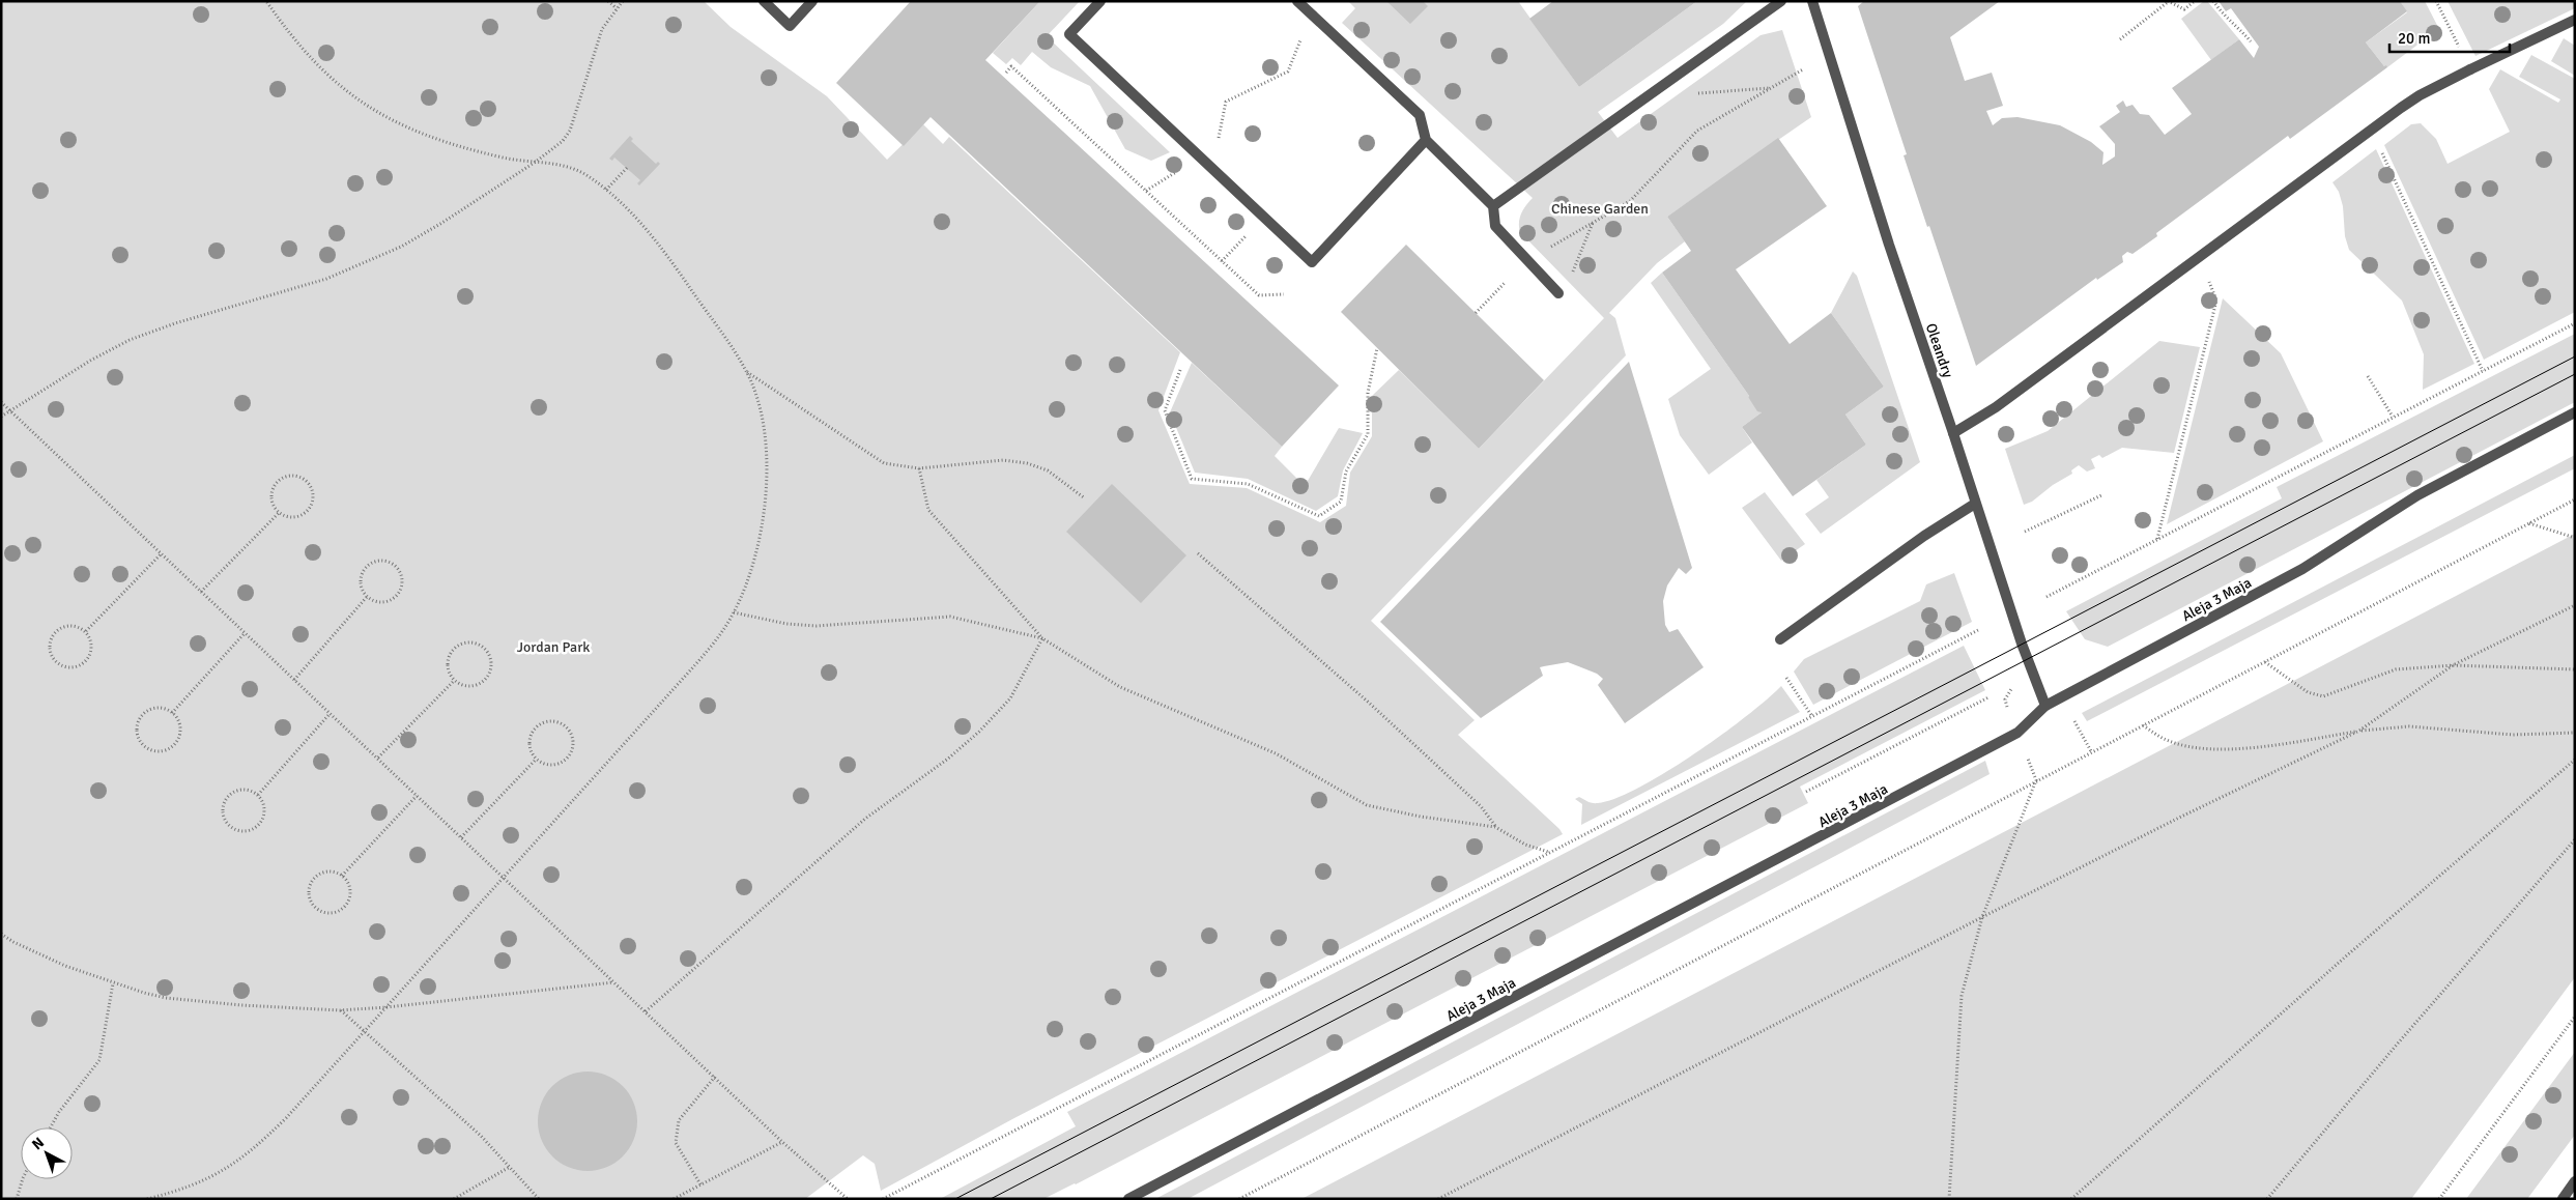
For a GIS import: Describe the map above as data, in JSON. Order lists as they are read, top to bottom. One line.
{"streets":{"street":["Oleandry","Aleja 3 Maja"]},"crossings":[["Oleandry","Aleja 3 Maja"]],"parks":["Chinese Garden","Jordan Park"],"scale_bar":"20 m","north":"top left"}
